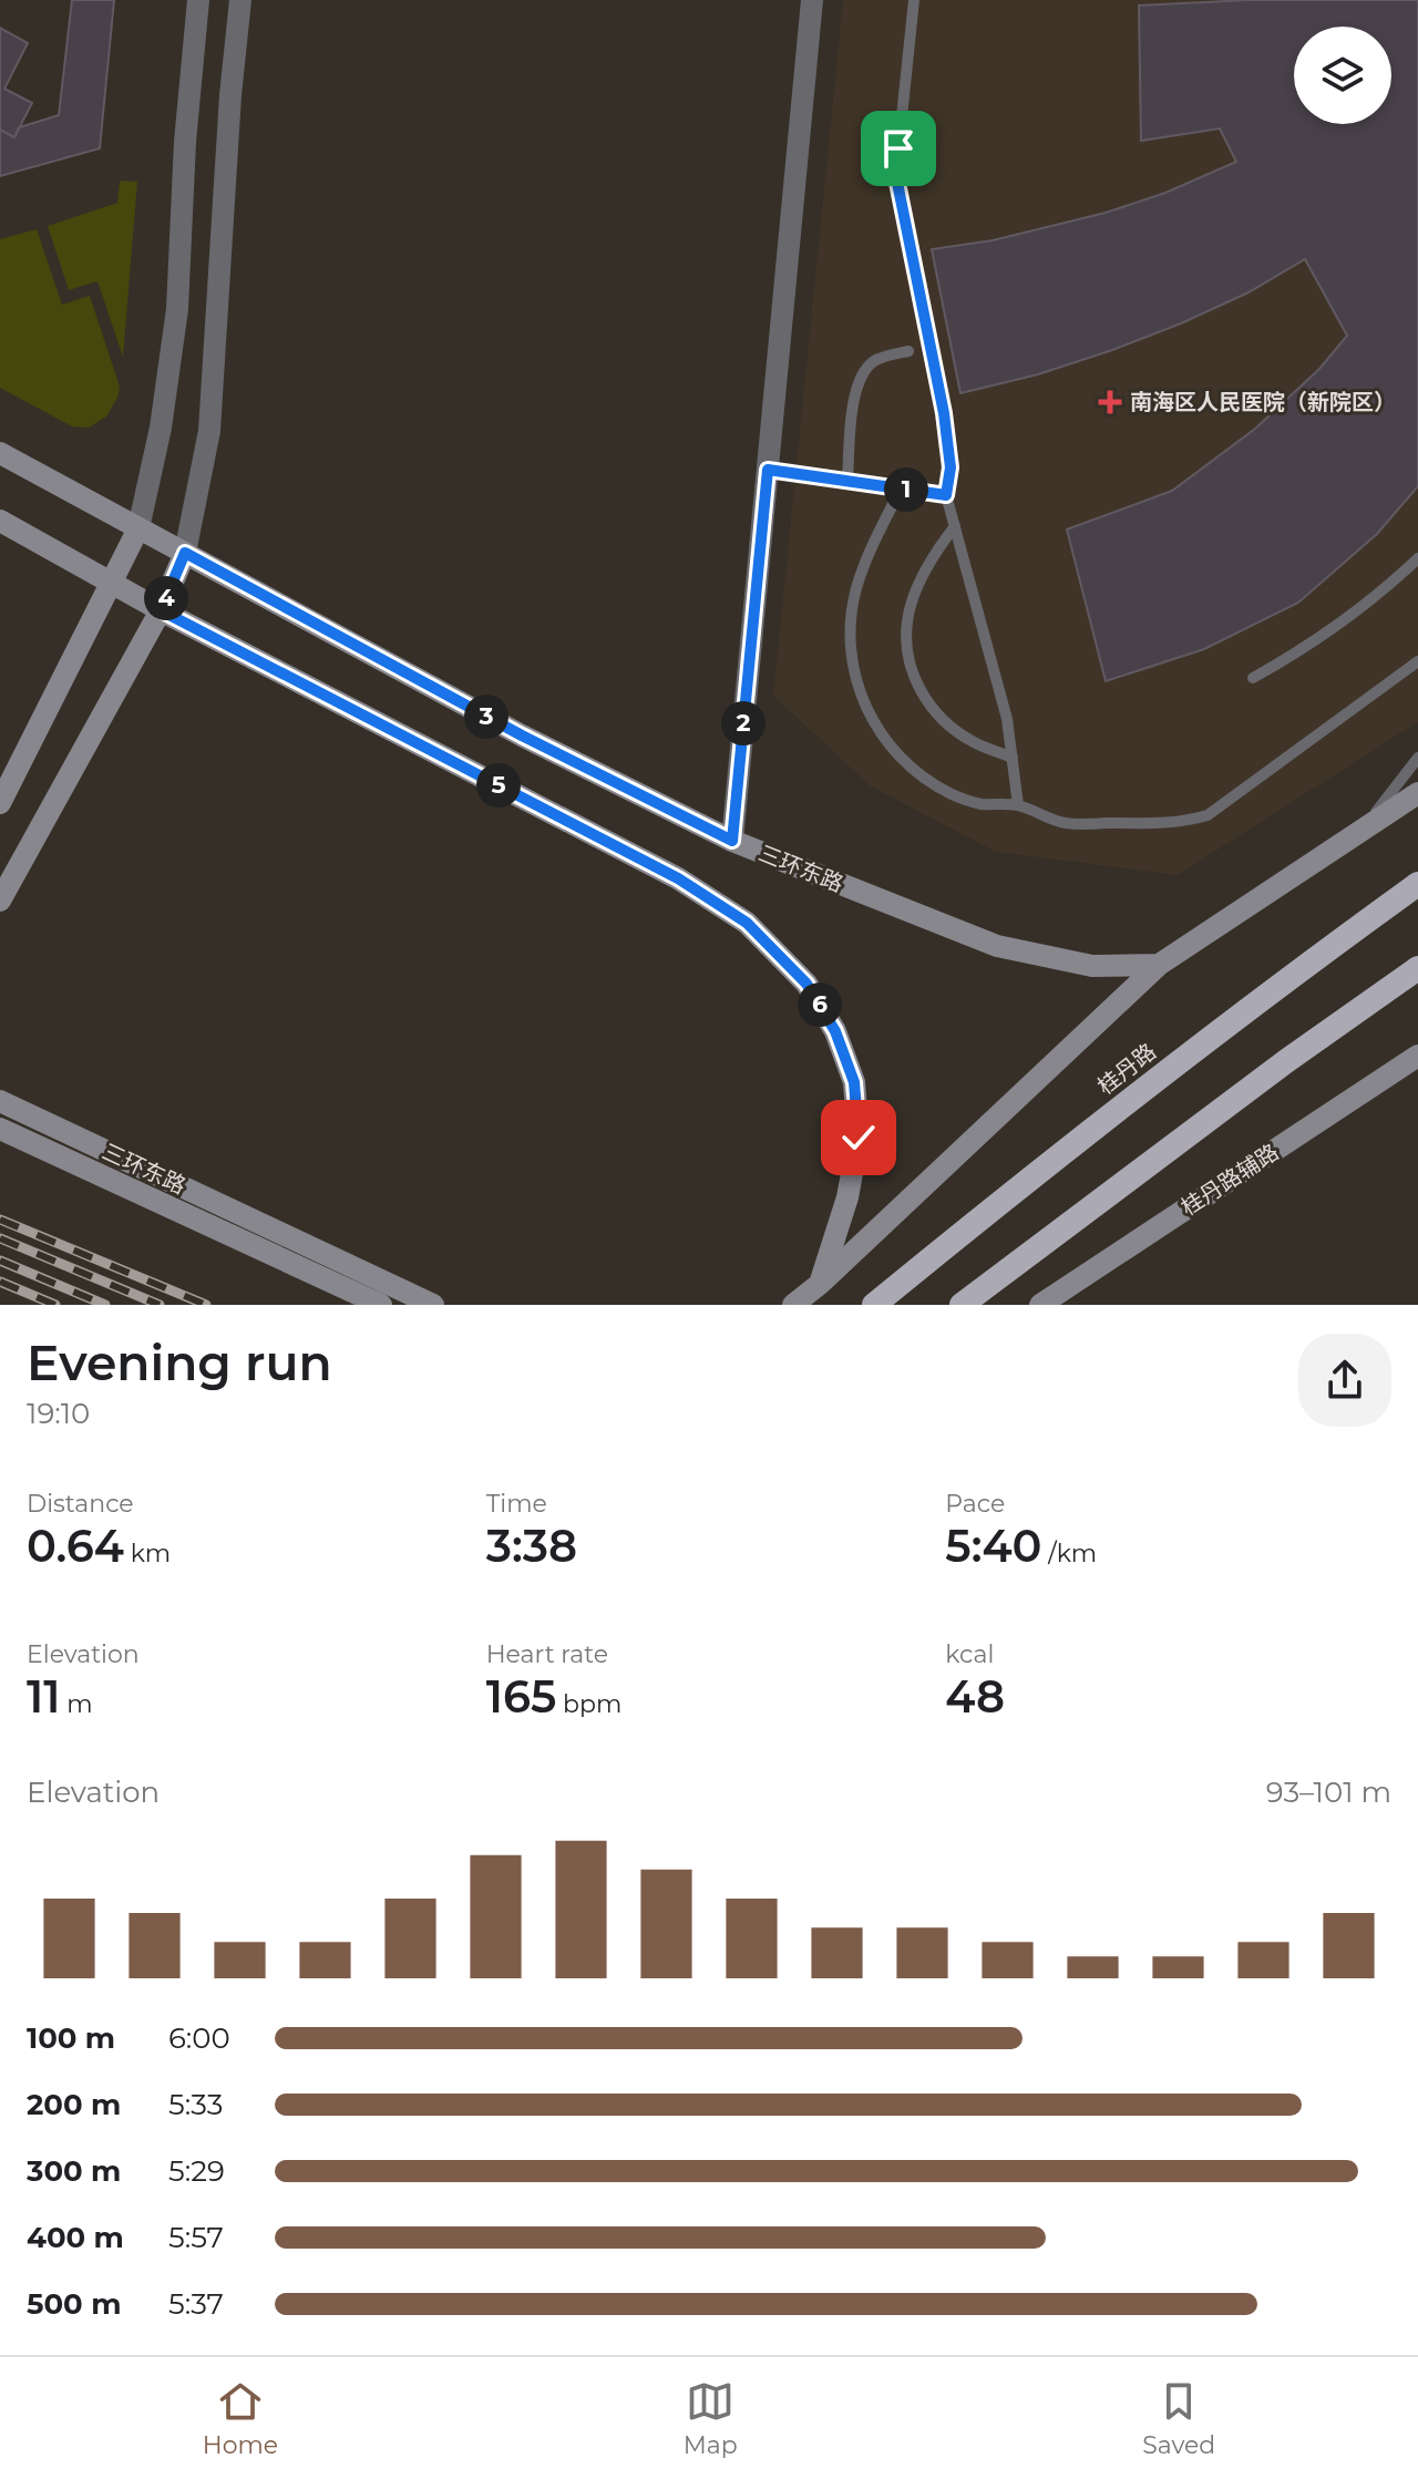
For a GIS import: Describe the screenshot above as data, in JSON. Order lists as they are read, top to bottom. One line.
{"streets":{"highway":["桂丹路"],"main road":["三环东路","桂丹路辅路"]},"places":{"health":["南海区人民医院（新院区）"]},"page":{"pins":["1","4","3","2","5","6"],"heading":["Evening run","19:10"],"stats":[["Distance","0.64 km"],["Time","3:38"],["Pace","5:40 /km"],["Elevation","11 m"],["Heart rate","165 bpm"],["kcal","48"]],"chart":["Elevation","93–101 m"],"list":[{"name":"100 m","note":"6:00"},{"name":"200 m","note":"5:33"},{"name":"300 m","note":"5:29"},{"name":"400 m","note":"5:57"},{"name":"500 m","note":"5:37"}],"tabs":["Home","Map","Saved"]}}
